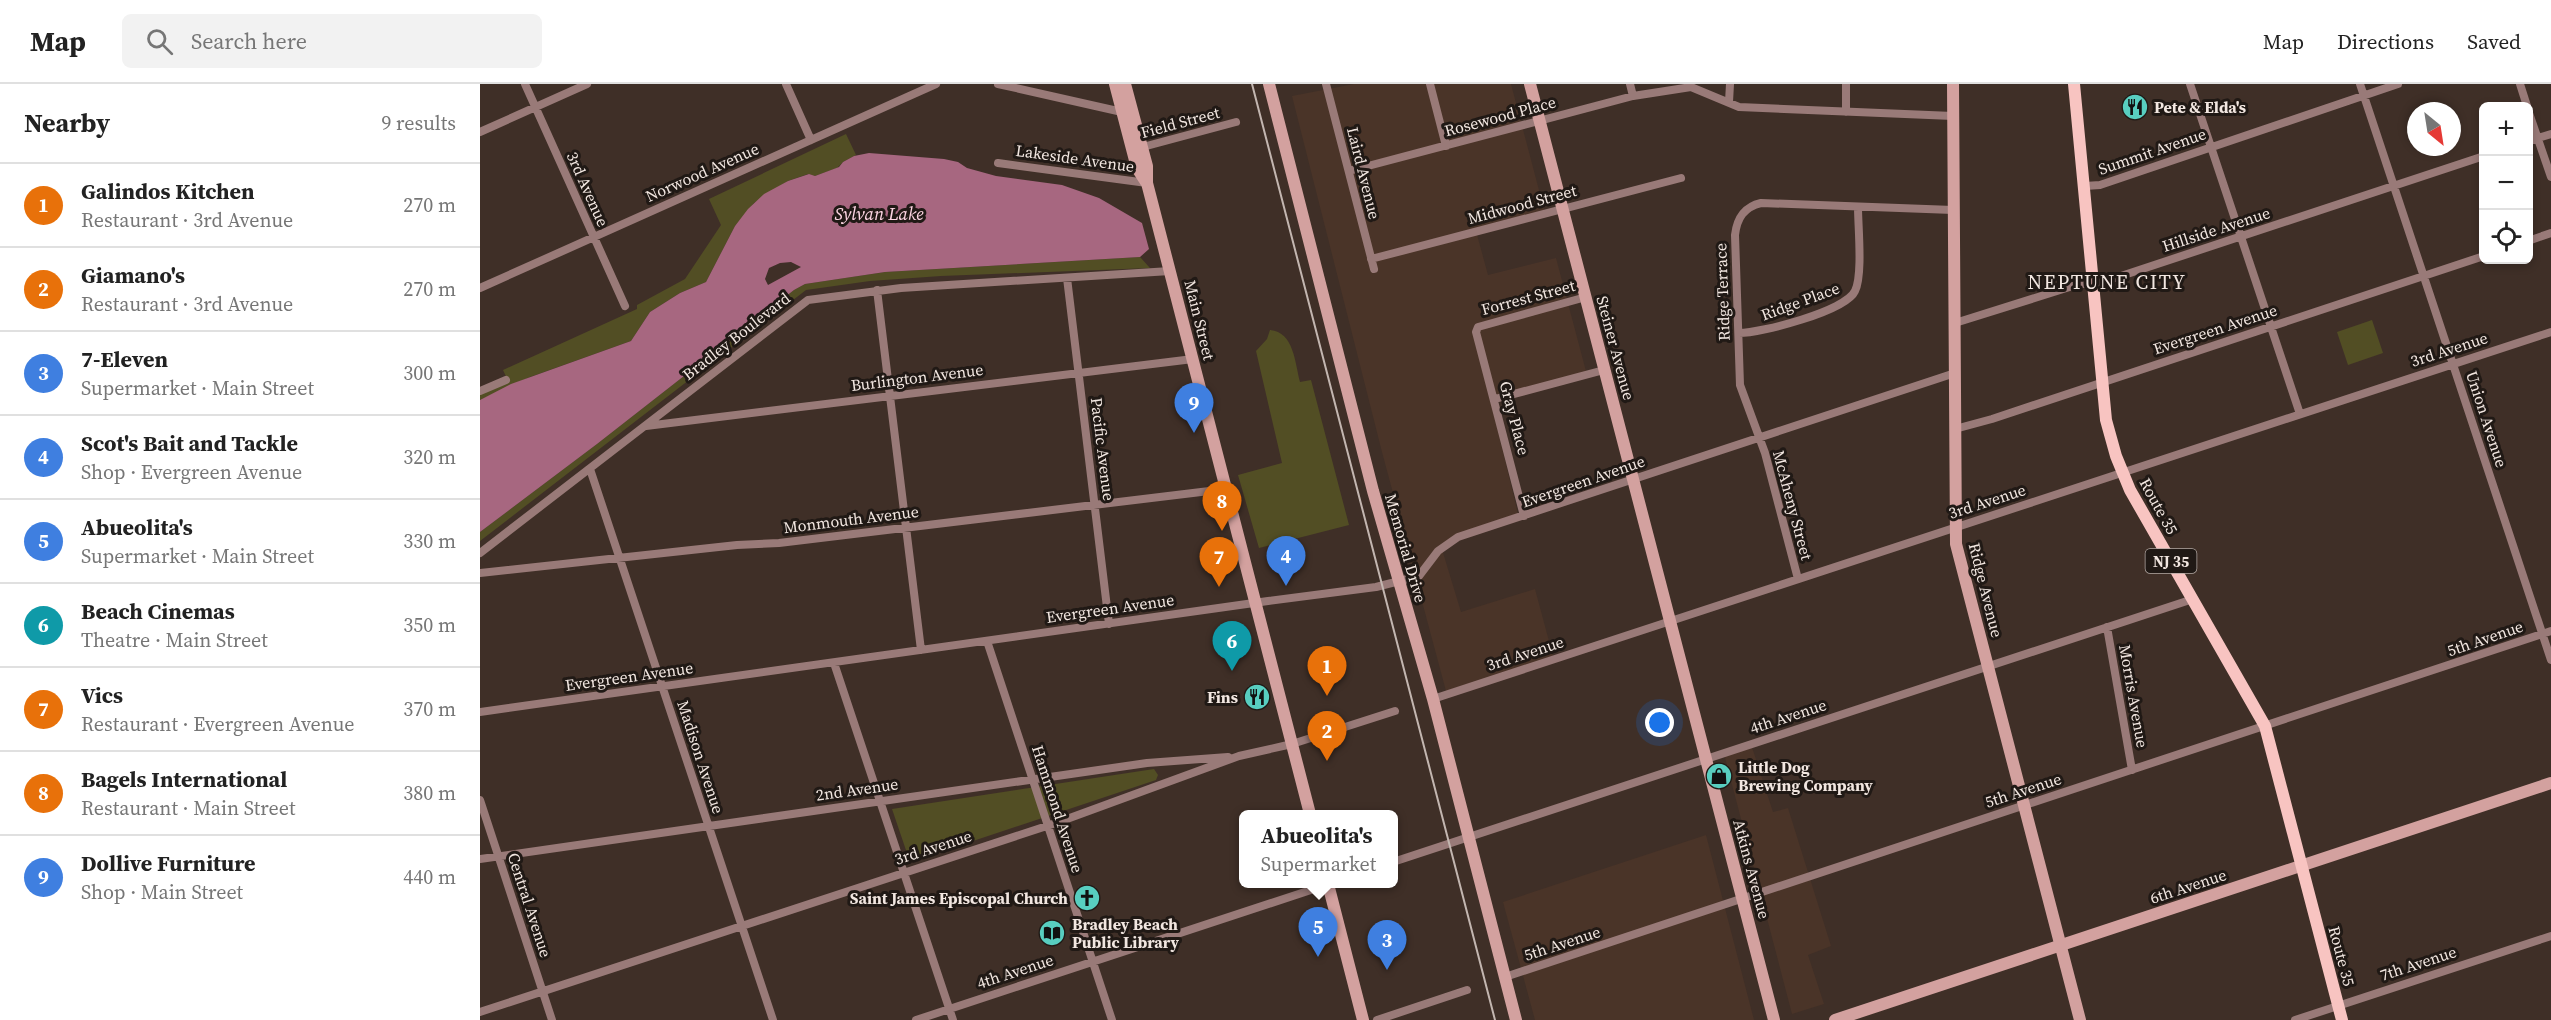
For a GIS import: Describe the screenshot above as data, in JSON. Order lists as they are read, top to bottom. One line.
{"streets":{"main road":["Route 35","NJ 35"],"street":["Rosewood Place","Field Street","Summit Avenue","Lakeside Avenue","Norwood Avenue","Laird Avenue","3rd Avenue","Midwood Street","Hillside Avenue","Ridge Terrace","Forrest Street","Ridge Place","Main Street","Evergreen Avenue","Bradley Boulevard","Steiner Avenue","Burlington Avenue","Gray Place","Union Avenue","Pacific Avenue","McAheny Street","Monmouth Avenue","Memorial Drive","Ridge Avenue","5th Avenue","Morris Avenue","4th Avenue","Madison Avenue","2nd Avenue","Hammond Avenue","Atkins Avenue","6th Avenue","Central Avenue","7th Avenue"]},"crossings":[["Rosewood Place","Laird Avenue"],["Rosewood Place","Steiner Avenue"],["Rosewood Place","Ridge Avenue"],["Field Street","Main Street"],["Summit Avenue","Union Avenue"],["Summit Avenue","Route 35"],["Lakeside Avenue","Main Street"],["Norwood Avenue","3rd Avenue"],["Laird Avenue","Midwood Street"],["3rd Avenue","Main Street"],["3rd Avenue","Steiner Avenue"],["3rd Avenue","Union Avenue"],["3rd Avenue","McAheny Street"],["3rd Avenue","Route 35"],["3rd Avenue","Memorial Drive"],["3rd Avenue","Ridge Avenue"],["3rd Avenue","Madison Avenue"],["3rd Avenue","2nd Avenue"],["3rd Avenue","Hammond Avenue"],["3rd Avenue","Atkins Avenue"],["3rd Avenue","Central Avenue"],["Midwood Street","Steiner Avenue"],["Hillside Avenue","Union Avenue"],["Hillside Avenue","Route 35"],["Hillside Avenue","Ridge Avenue"],["Ridge Terrace","Ridge Place"],["Ridge Terrace","Evergreen Avenue"],["Ridge Terrace","McAheny Street"],["Ridge Terrace","Ridge Avenue"],["Forrest Street","Steiner Avenue"],["Forrest Street","Gray Place"],["Main Street","Evergreen Avenue"],["Main Street","Bradley Boulevard"],["Main Street","Burlington Avenue"],["Main Street","Monmouth Avenue"],["Evergreen Avenue","Steiner Avenue"],["Evergreen Avenue","Gray Place"],["Evergreen Avenue","Union Avenue"],["Evergreen Avenue","Pacific Avenue"],["Evergreen Avenue","McAheny Street"],["Evergreen Avenue","Route 35"],["Evergreen Avenue","Memorial Drive"],["Evergreen Avenue","Ridge Avenue"],["Evergreen Avenue","Madison Avenue"],["Evergreen Avenue","Hammond Avenue"],["Bradley Boulevard","Burlington Avenue"],["Bradley Boulevard","Pacific Avenue"],["Bradley Boulevard","Madison Avenue"],["Steiner Avenue","Atkins Avenue"],["Burlington Avenue","Pacific Avenue"],["Union Avenue","5th Avenue"],["Pacific Avenue","Monmouth Avenue"],["Route 35","5th Avenue"],["Route 35","4th Avenue"],["Route 35","6th Avenue"],["Route 35","7th Avenue"],["Monmouth Avenue","Madison Avenue"],["Memorial Drive","5th Avenue"],["Memorial Drive","4th Avenue"],["Ridge Avenue","5th Avenue"],["Ridge Avenue","4th Avenue"],["Ridge Avenue","6th Avenue"],["5th Avenue","Morris Avenue"],["5th Avenue","Atkins Avenue"],["Morris Avenue","4th Avenue"],["4th Avenue","Hammond Avenue"],["4th Avenue","Atkins Avenue"],["Madison Avenue","2nd Avenue"],["2nd Avenue","Hammond Avenue"],["2nd Avenue","Central Avenue"]],"districts":["NEPTUNE CITY"],"water":["Sylvan Lake"],"places":{"restaurant":["Pete & Elda's","Fins"],"shop":["Little Dog Brewing Company"],"church":["Saint James Episcopal Church"],"library":["Bradley Beach Public Library"]},"north":"bottom right","page":{"header":"Map","search":"Search here","nav":["Map","Directions","Saved"],"heading":["Nearby","9 results"],"map_buttons":["+","−"],"list":[{"mark":"1","name":"Galindos Kitchen","note":"Restaurant · 3rd Avenue","value":"270 m"},{"mark":"2","name":"Giamano's","note":"Restaurant · 3rd Avenue","value":"270 m"},{"mark":"3","name":"7-Eleven","note":"Supermarket · Main Street","value":"300 m"},{"mark":"4","name":"Scot's Bait and Tackle","note":"Shop · Evergreen Avenue","value":"320 m"},{"mark":"5","name":"Abueolita's","note":"Supermarket · Main Street","value":"330 m"},{"mark":"6","name":"Beach Cinemas","note":"Theatre · Main Street","value":"350 m"},{"mark":"7","name":"Vics","note":"Restaurant · Evergreen Avenue","value":"370 m"},{"mark":"8","name":"Bagels International","note":"Restaurant · Main Street","value":"380 m"},{"mark":"9","name":"Dollive Furniture","note":"Shop · Main Street","value":"440 m"}],"pins":["9","8","4","7","6","1","2","5","3"],"popup":["Abueolita's","Supermarket"]}}
